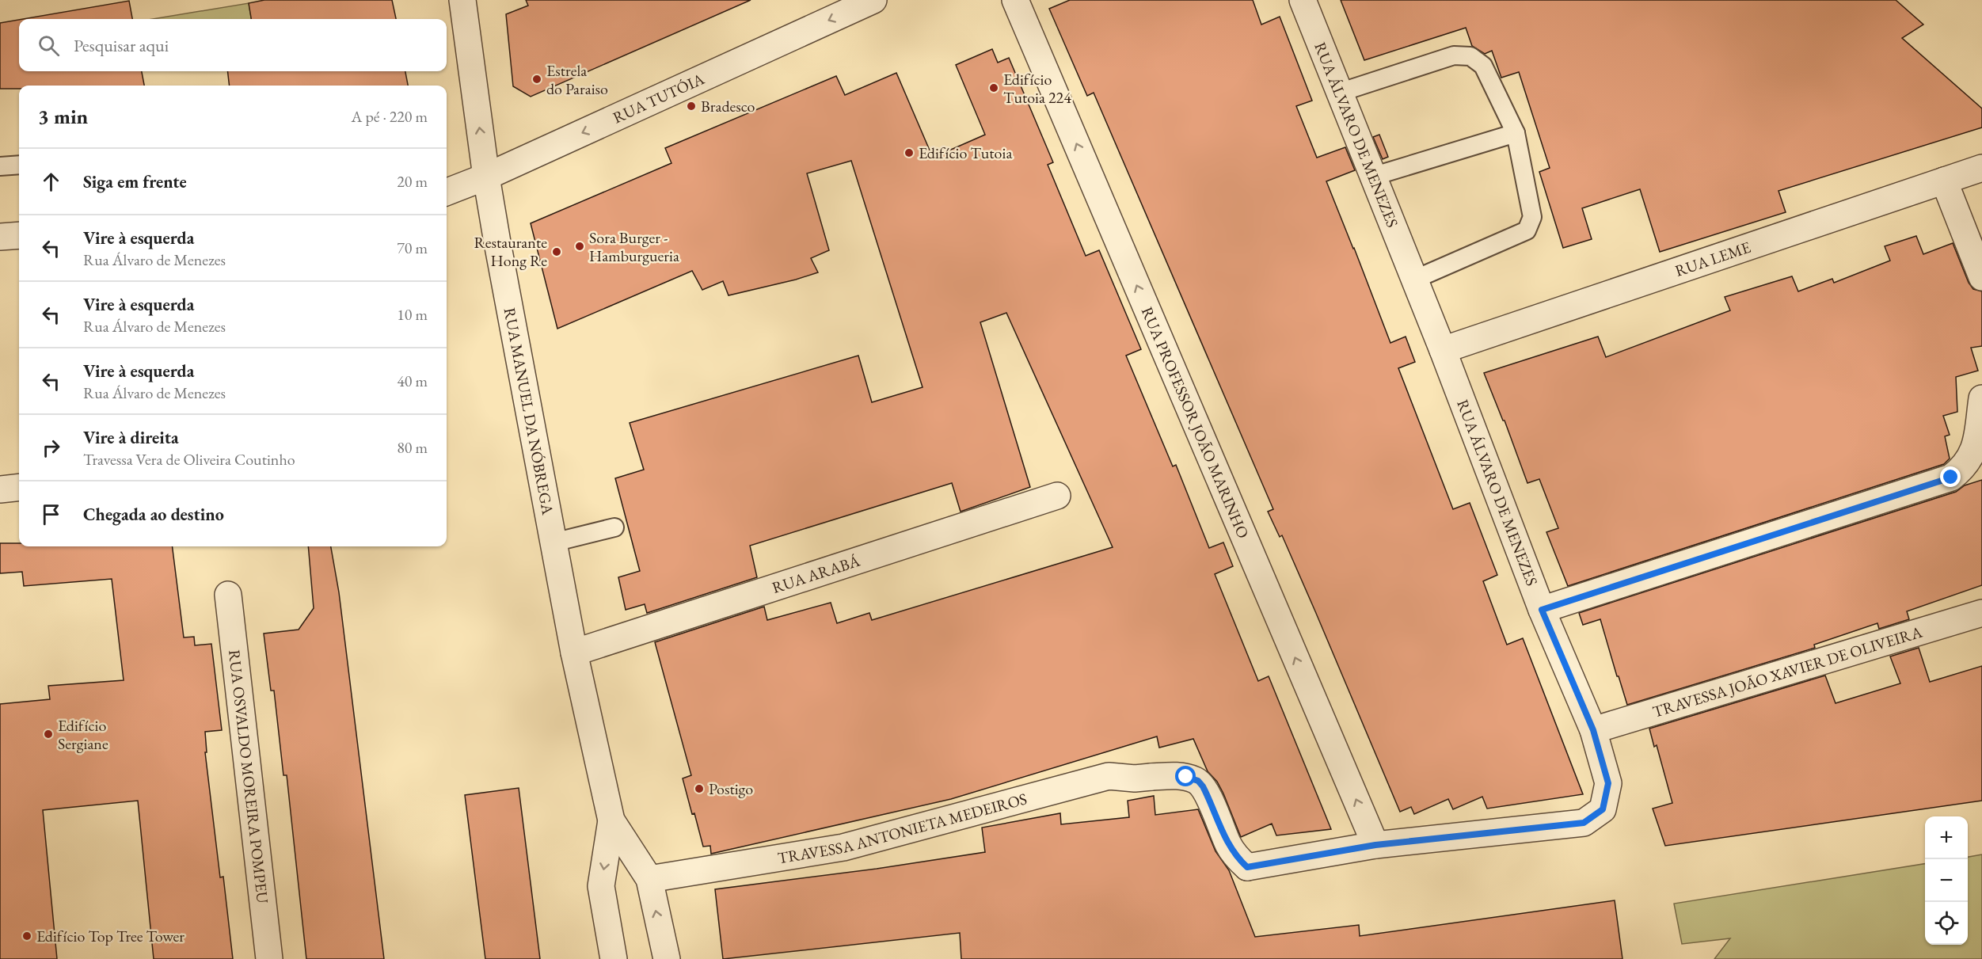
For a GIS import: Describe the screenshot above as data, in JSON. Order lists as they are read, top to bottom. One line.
{"streets":{"street":["RUA TUTÓIA","RUA ÁLVARO DE MENEZES","RUA LEME","RUA MANUEL DA NÓBREGA","RUA PROFESSOR JOÃO MARINHO","RUA ARABÁ","TRAVESSA JOÃO XAVIER DE OLIVEIRA","RUA OSVALDO MOREIRA POMPEU","TRAVESSA ANTONIETA MEDEIROS"]},"crossings":[["RUA TUTÓIA","RUA MANUEL DA NÓBREGA"],["RUA ÁLVARO DE MENEZES","RUA LEME"],["RUA ÁLVARO DE MENEZES","RUA PROFESSOR JOÃO MARINHO"],["RUA ÁLVARO DE MENEZES","TRAVESSA JOÃO XAVIER DE OLIVEIRA"],["RUA ÁLVARO DE MENEZES","TRAVESSA ANTONIETA MEDEIROS"],["RUA MANUEL DA NÓBREGA","RUA ARABÁ"],["RUA MANUEL DA NÓBREGA","TRAVESSA ANTONIETA MEDEIROS"]],"one_way":["RUA TUTÓIA","RUA PROFESSOR JOÃO MARINHO"],"places":["Estrela do Paraiso","Edifício Tutoia 224","Bradesco","Edifício Tutoia","Sora Burger - Hamburgueria","Restaurante Hong Re","Edifício Sergiane","Postigo","Edifício Top Tree Tower"],"page":{"search":"Pesquisar aqui","heading":["3 min","A pé · 220 m"],"list":[["Siga em frente","20 m"],["Vire à esquerda","Rua Álvaro de Menezes","70 m"],["Vire à esquerda","Rua Álvaro de Menezes","10 m"],["Vire à esquerda","Rua Álvaro de Menezes","40 m"],["Vire à direita","Travessa Vera de Oliveira Coutinho","80 m"],"Chegada ao destino"],"map_buttons":["+","−"]}}
